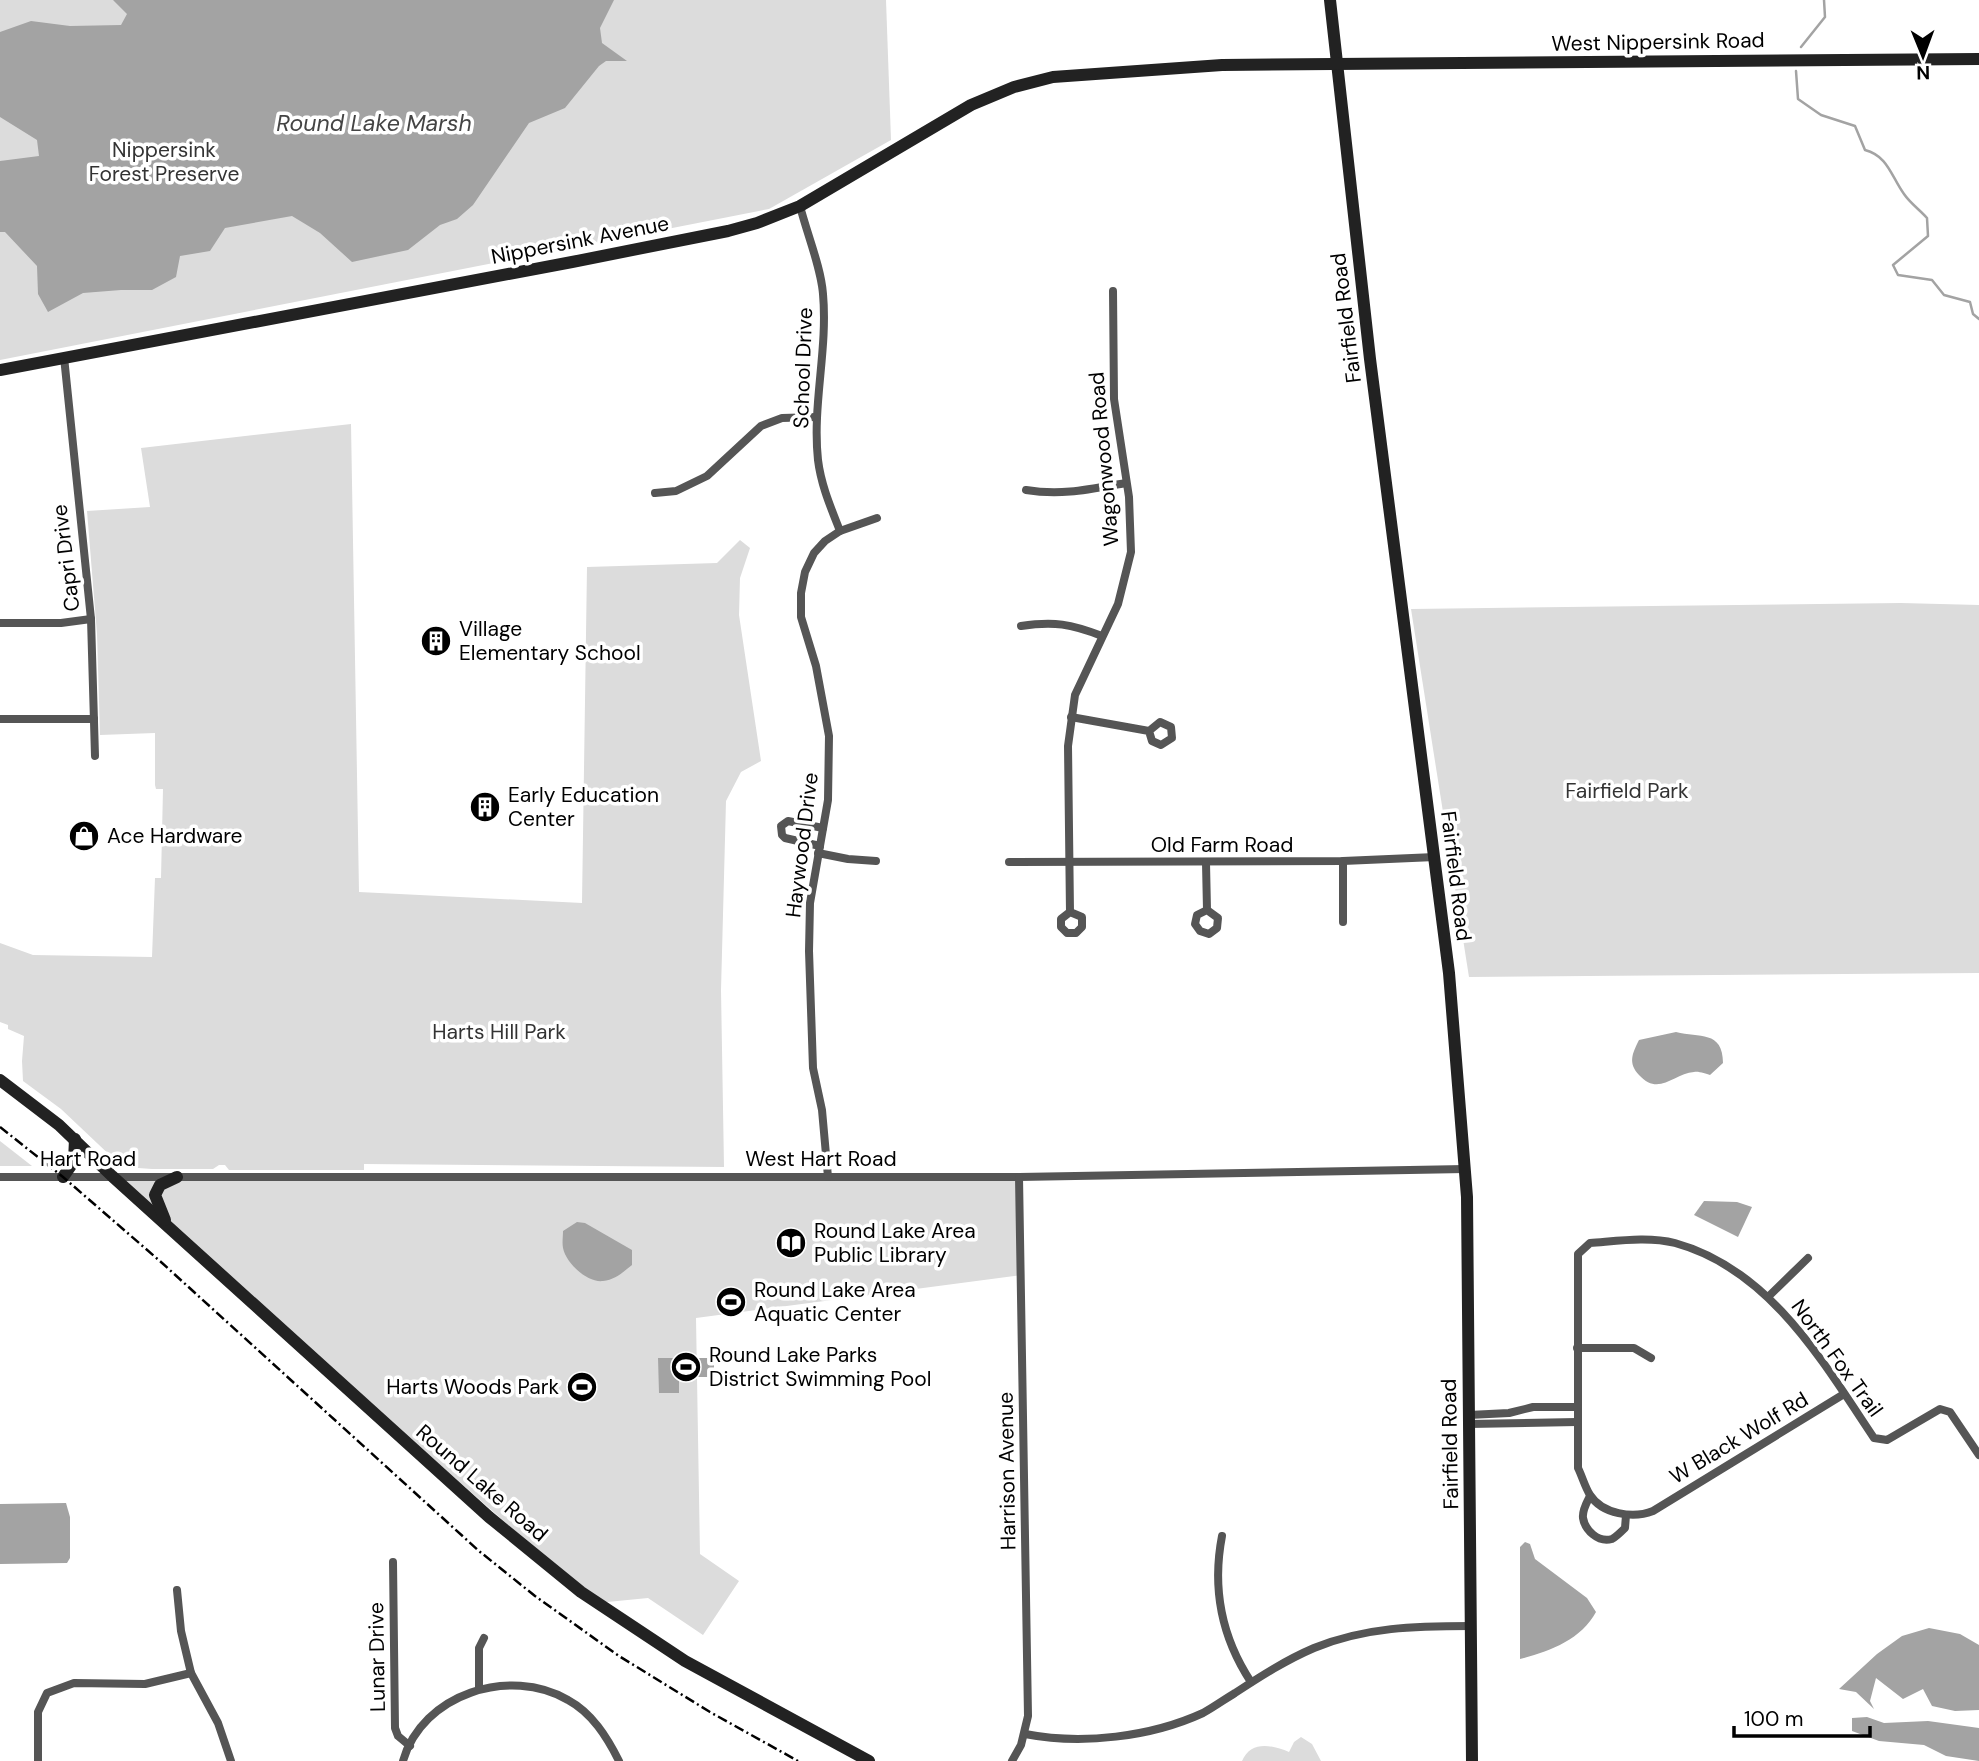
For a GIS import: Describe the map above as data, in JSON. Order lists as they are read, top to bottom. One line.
{"streets":{"street":["West Nippersink Road","Nippersink Avenue","Fairfield Road","School Drive","Wagonwood Road","Capri Drive","Haywood Drive","Old Farm Road","Hart Road","West Hart Road","North Fox Trail","W Black Wolf Rd","Harrison Avenue","Round Lake Road","Lunar Drive"]},"crossings":[["West Nippersink Road","Nippersink Avenue"],["West Nippersink Road","Fairfield Road"],["Nippersink Avenue","School Drive"],["Nippersink Avenue","Capri Drive"],["Fairfield Road","Old Farm Road"],["Fairfield Road","West Hart Road"],["School Drive","Haywood Drive"],["Wagonwood Road","Old Farm Road"],["Haywood Drive","West Hart Road"],["Hart Road","West Hart Road"],["Hart Road","Round Lake Road"],["West Hart Road","Harrison Avenue"],["North Fox Trail","W Black Wolf Rd"]],"water":["Round Lake Marsh"],"parks":["Nippersink Forest Preserve","Fairfield Park","Harts Hill Park"],"places":{"building":["Village Elementary School","Early Education Center"],"shop":["Ace Hardware"],"library":["Round Lake Area Public Library"],"sports":["Round Lake Area Aquatic Center","Round Lake Parks District Swimming Pool","Harts Woods Park"]},"scale_bar":"100 m","north":"bottom"}
